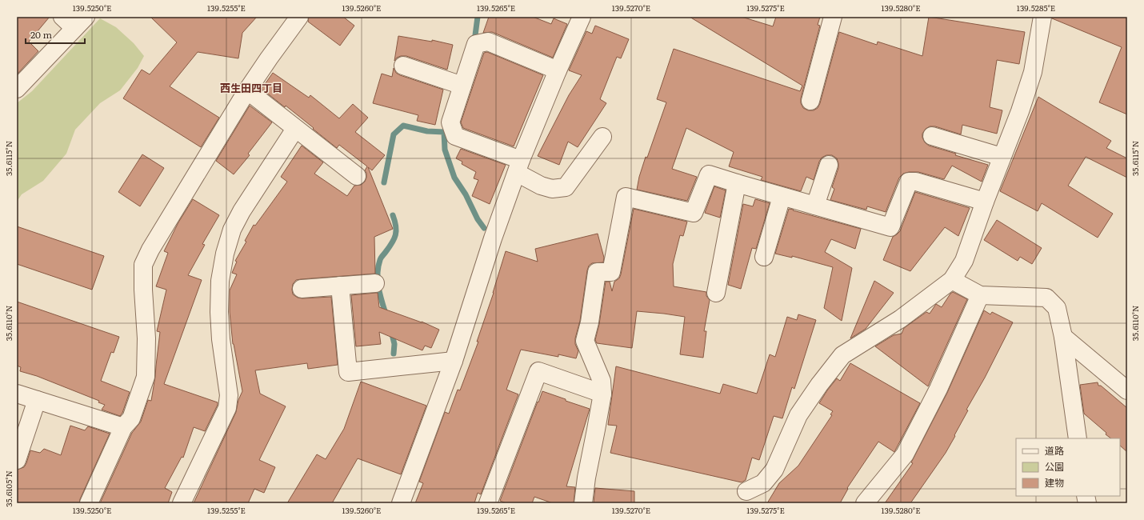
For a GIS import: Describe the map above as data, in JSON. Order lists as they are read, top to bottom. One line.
{"districts":["西生田四丁目"],"legend":["道路","公園","建物"],"scale_bar":"20 m","coordinates":["139.5250°E","139.5255°E","139.5260°E","139.5265°E","139.5270°E","139.5275°E","139.5280°E","139.5285°E","35.6115°N","35.6110°N","35.6105°N"]}
